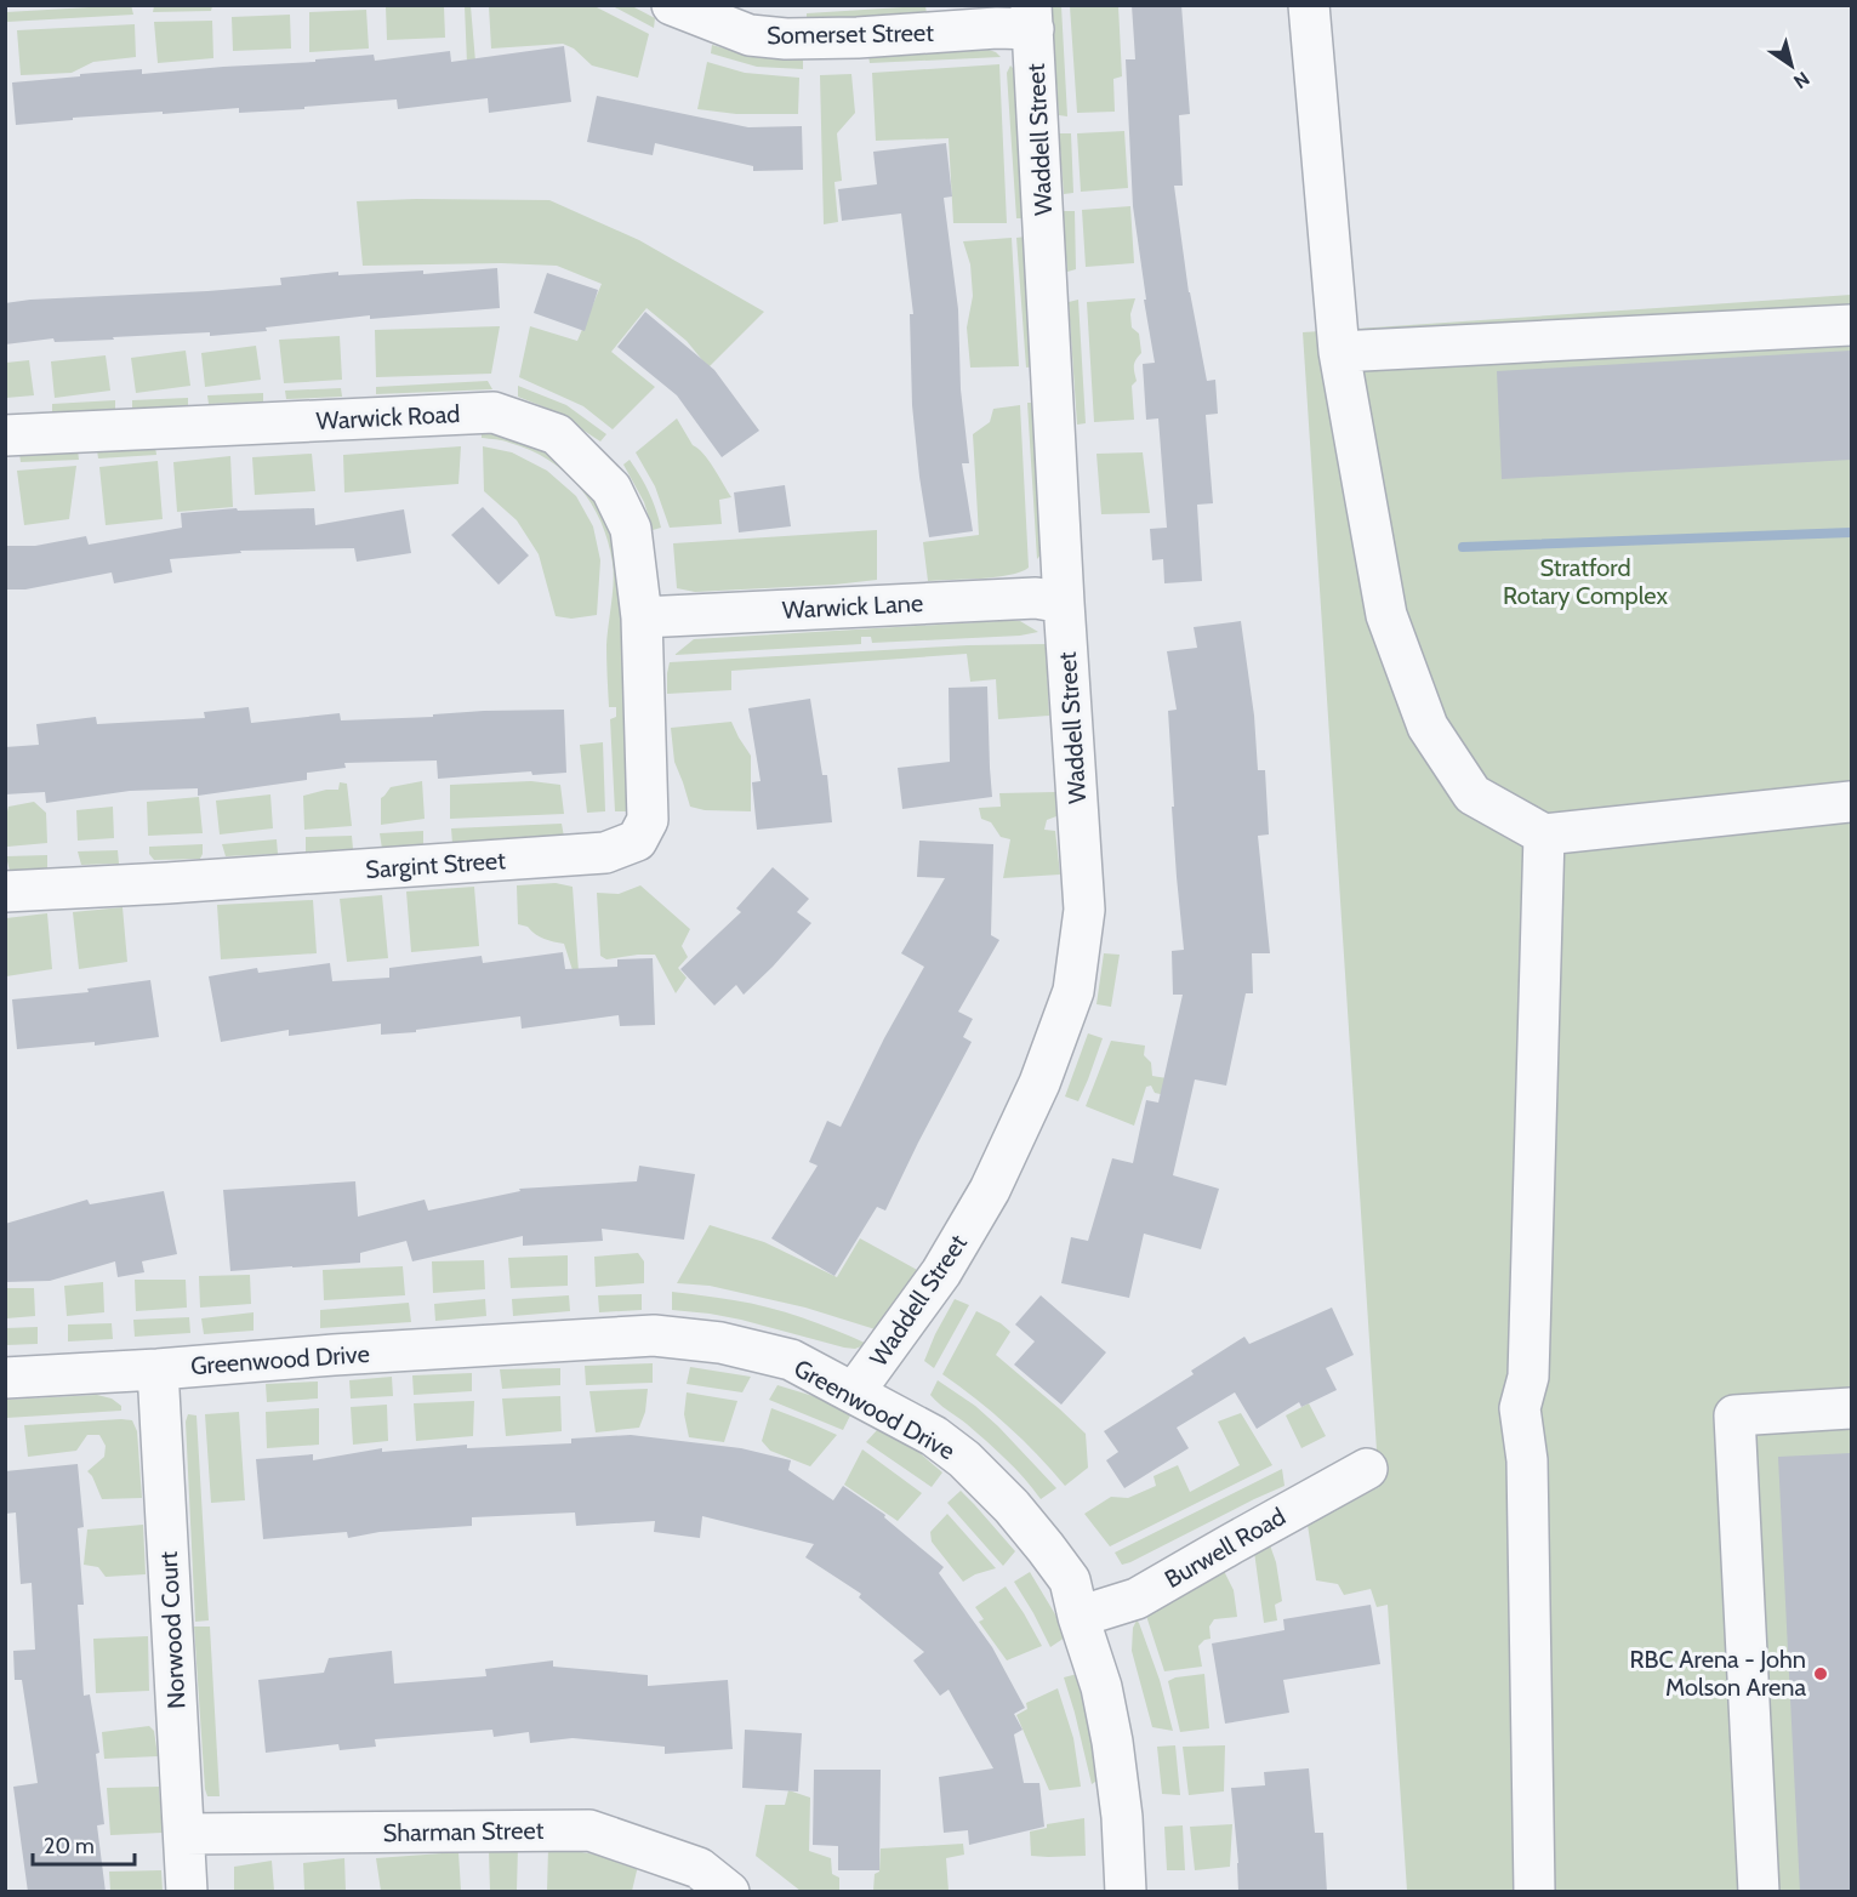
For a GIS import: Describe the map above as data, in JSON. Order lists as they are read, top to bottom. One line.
{"streets":{"street":["Somerset Street","Waddell Street","Warwick Road","Warwick Lane","Sargint Street","Greenwood Drive","Burwell Road","Norwood Court","Sharman Street"]},"crossings":[["Somerset Street","Waddell Street"],["Waddell Street","Warwick Lane"],["Waddell Street","Greenwood Drive"],["Warwick Road","Warwick Lane"],["Warwick Road","Sargint Street"],["Warwick Lane","Sargint Street"],["Greenwood Drive","Burwell Road"],["Greenwood Drive","Norwood Court"],["Norwood Court","Sharman Street"]],"parks":["Stratford Rotary Complex"],"places":["RBC Arena - John Molson Arena"],"scale_bar":"20 m","north":"bottom right"}
